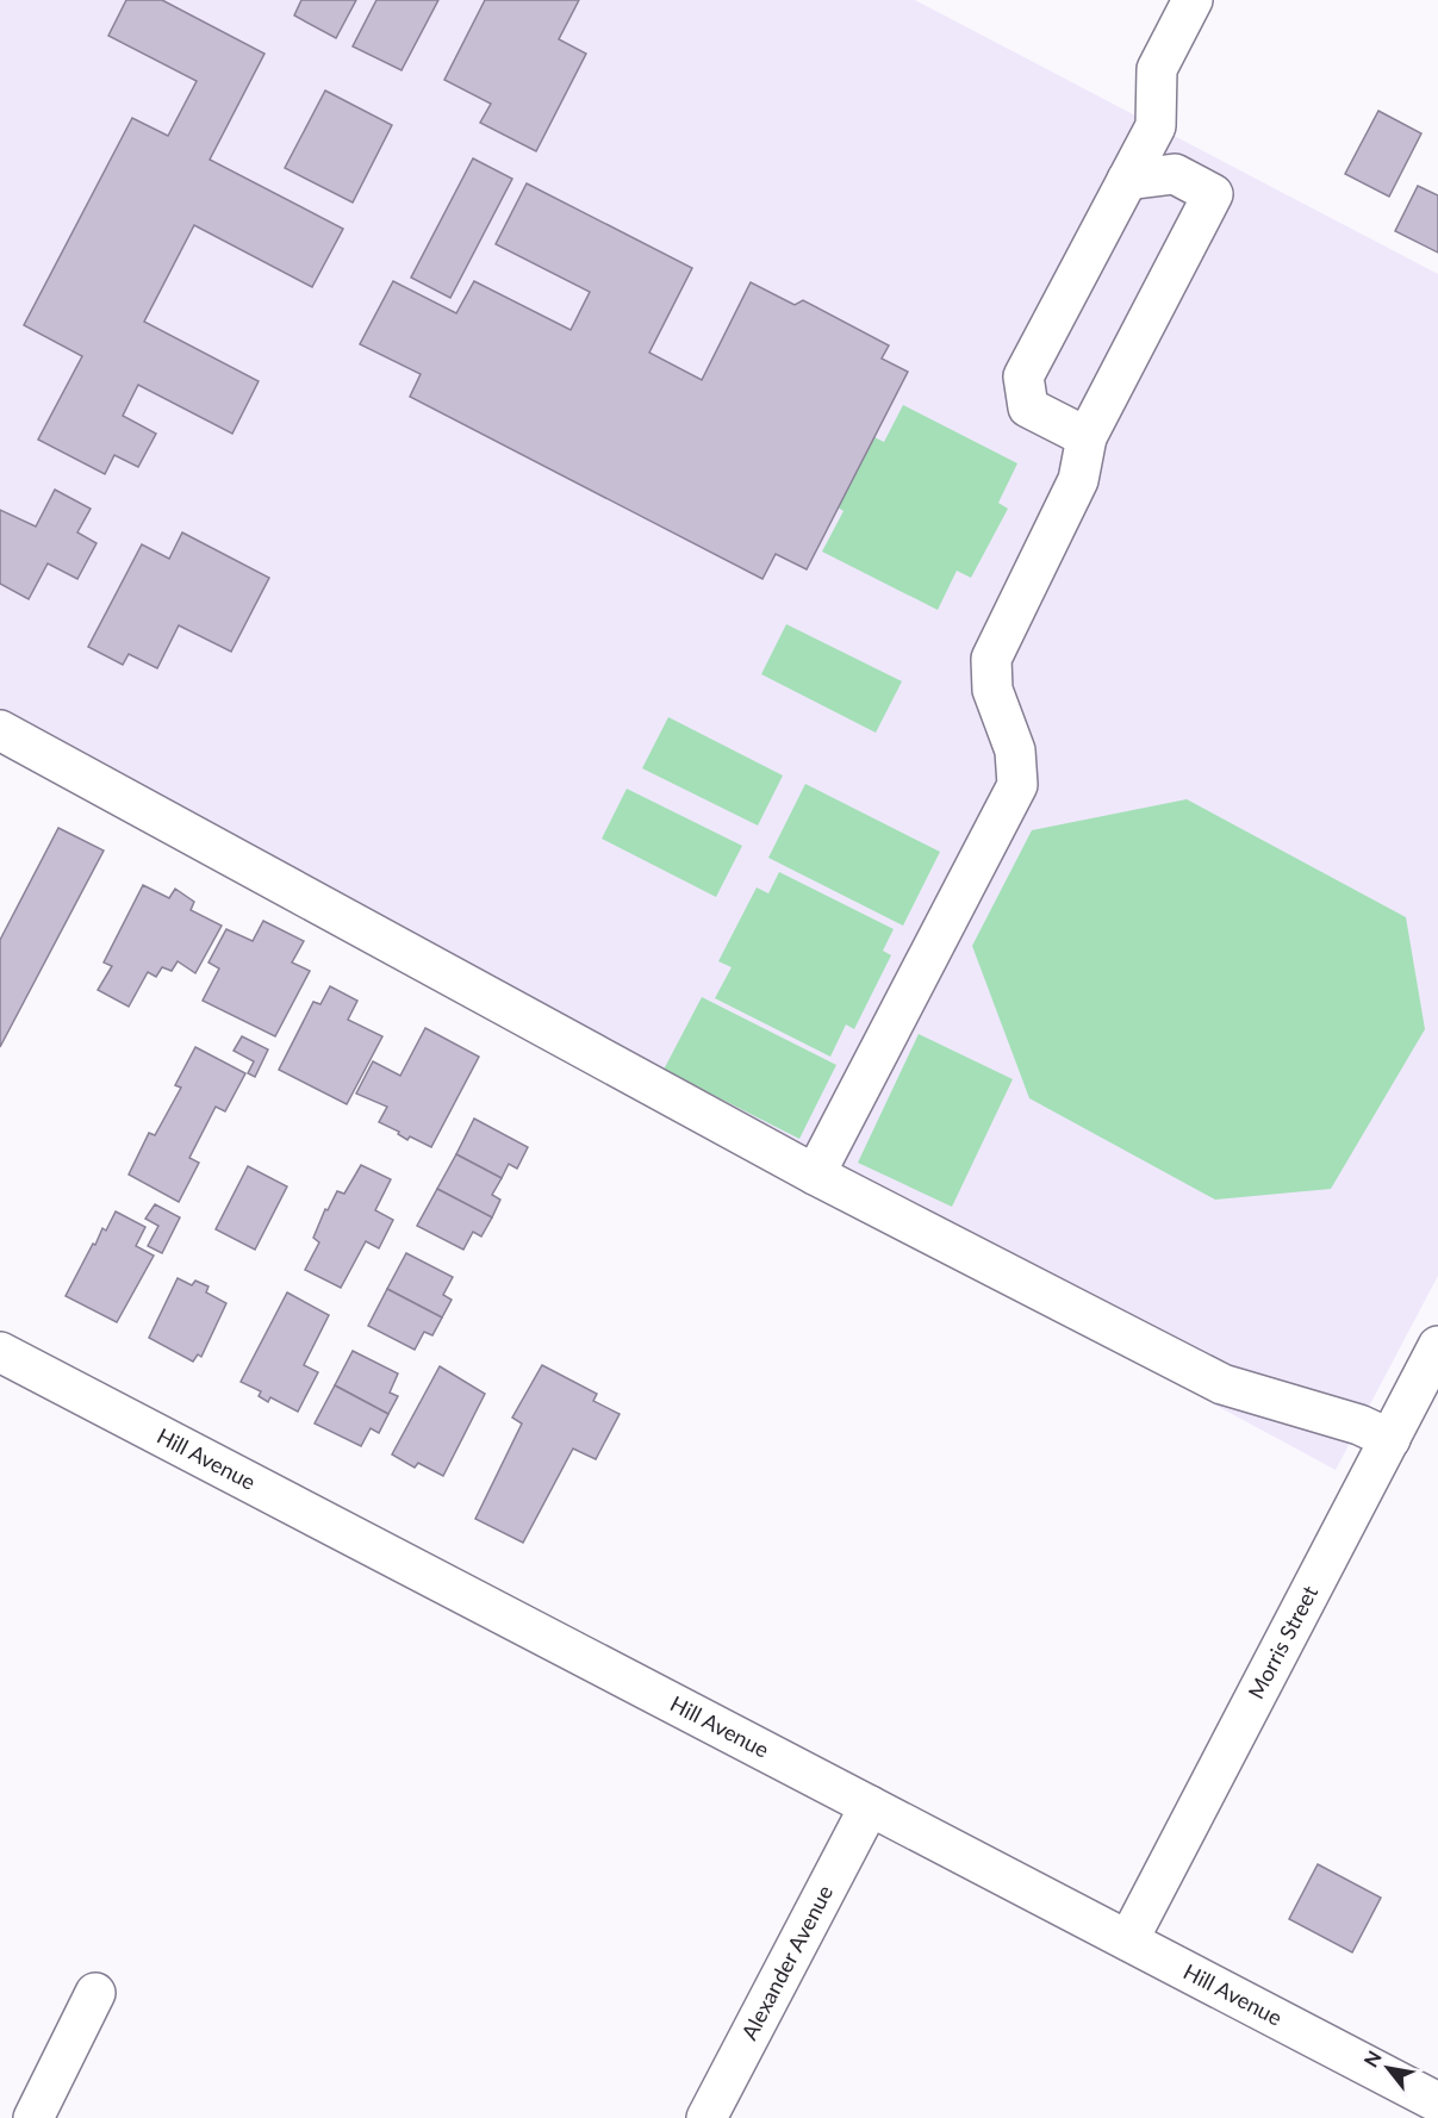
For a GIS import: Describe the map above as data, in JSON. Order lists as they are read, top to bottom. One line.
{"streets":{"street":["Hill Avenue","Morris Street","Alexander Avenue"]},"crossings":[["Hill Avenue","Morris Street"],["Hill Avenue","Alexander Avenue"]],"north":"top left"}
